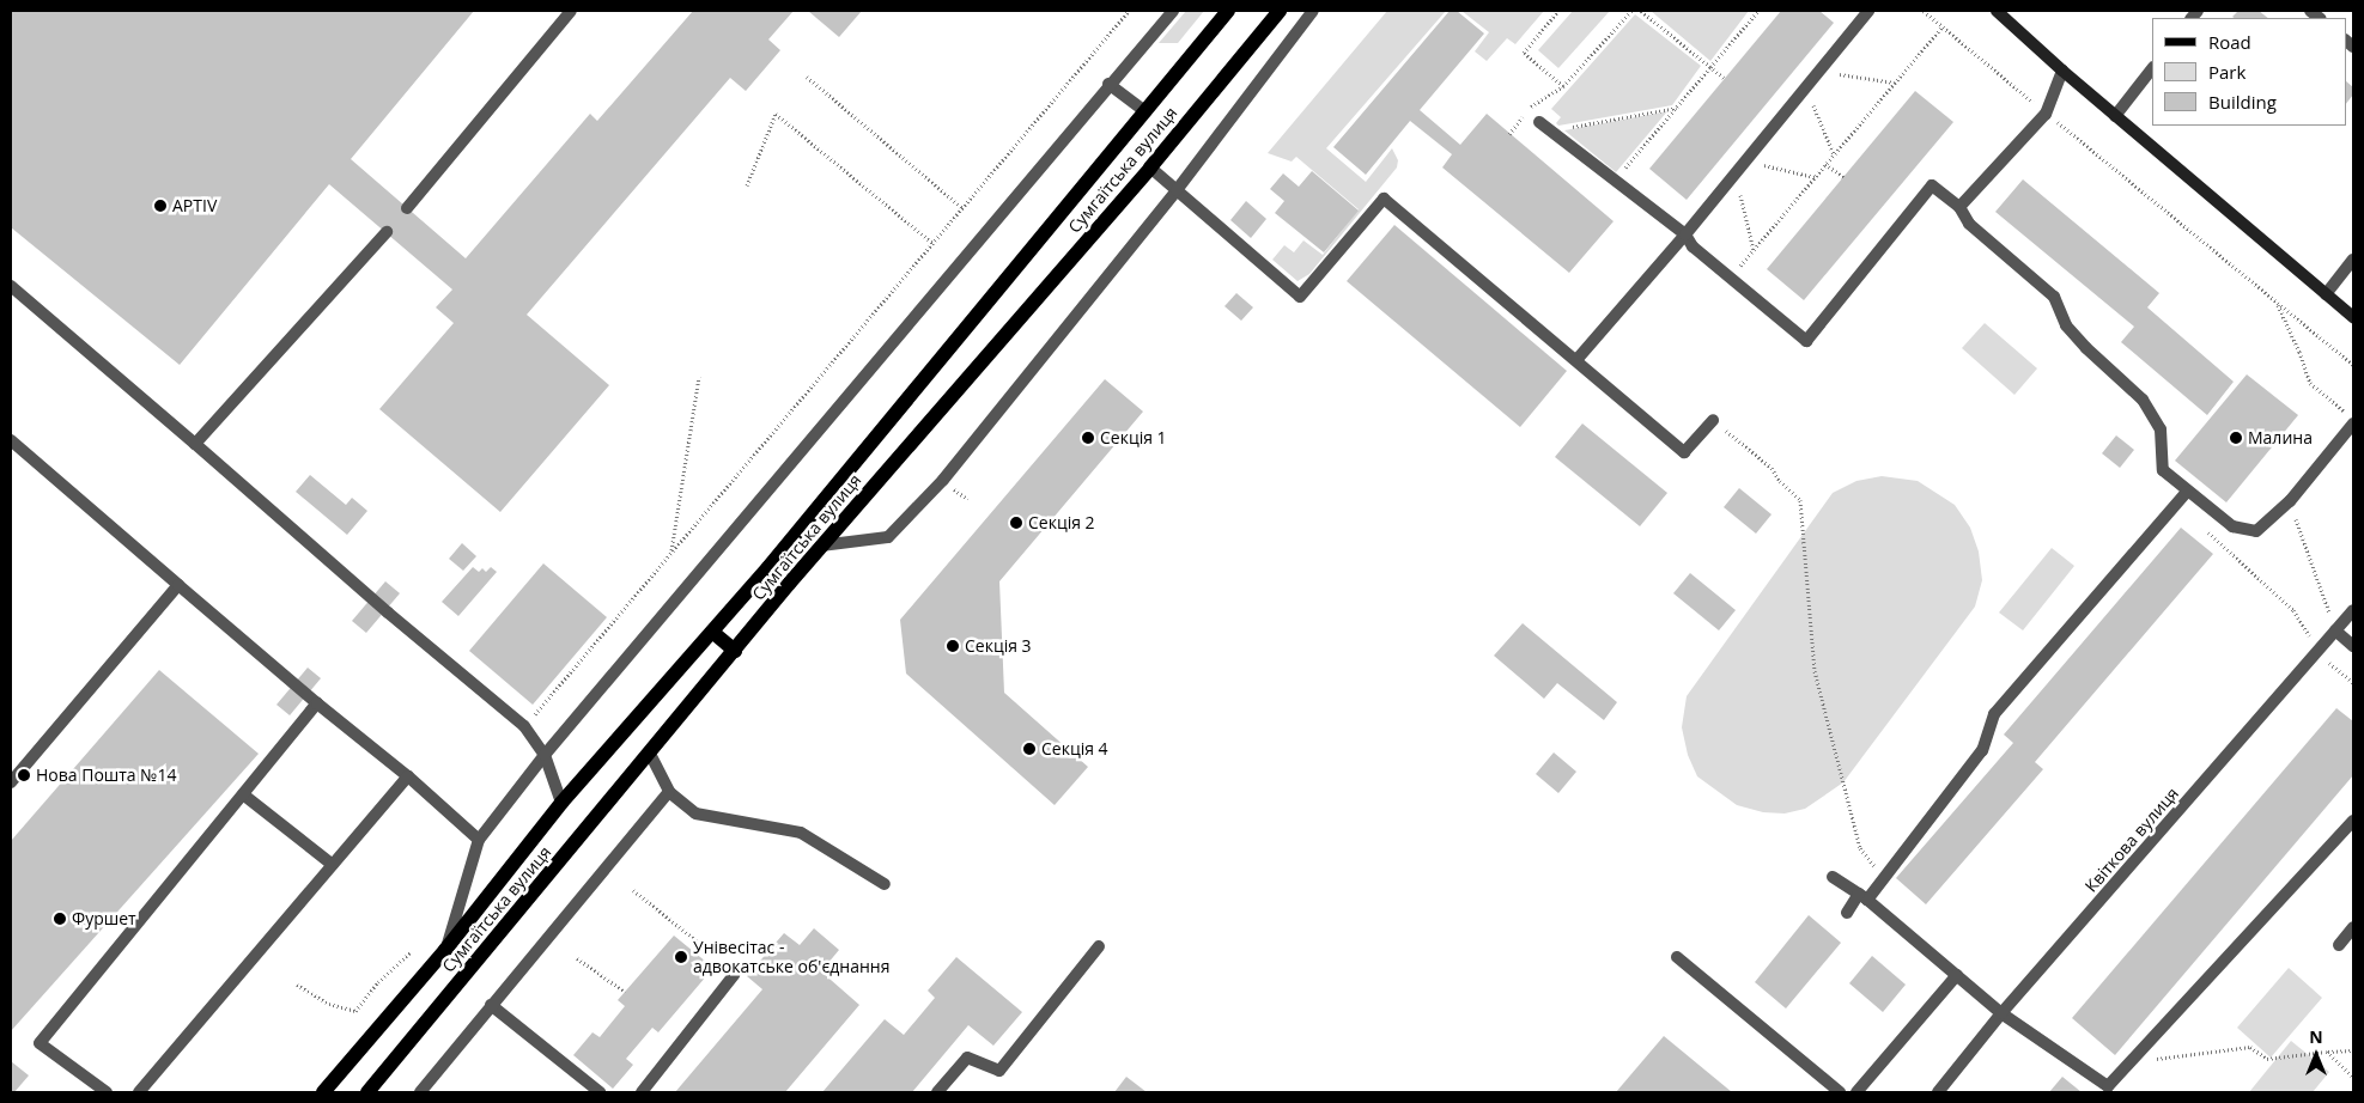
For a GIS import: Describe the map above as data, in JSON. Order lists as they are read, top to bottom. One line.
{"streets":{"main road":["Сумгаїтська вулиця"],"street":["Квіткова вулиця"]},"places":["APTIV","Секція 1","Малина","Секція 2","Секція 3","Секція 4","Нова Пошта №14","Фуршет","Унівесітас - адвокатське об'єднання"],"legend":["Road","Park","Building"],"north":"top"}
